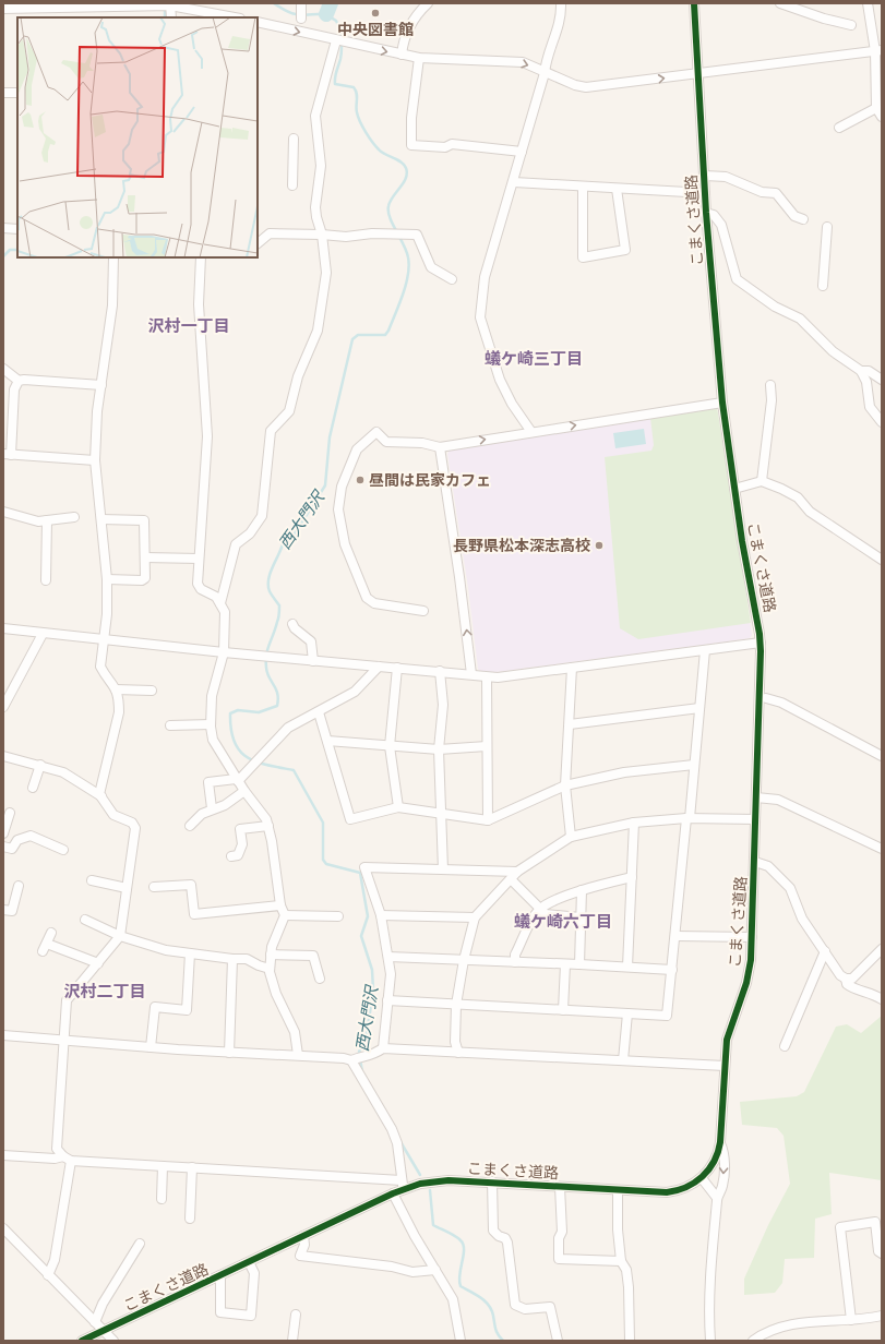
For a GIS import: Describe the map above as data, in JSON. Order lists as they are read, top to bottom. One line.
{"streets":{"street":["こまくさ道路"]},"districts":["沢村一丁目","蟻ケ崎三丁目","蟻ケ崎六丁目","沢村二丁目"],"water":["西大門沢"],"places":["中央図書館","昼間は民家カフェ","長野県松本深志高校"]}
